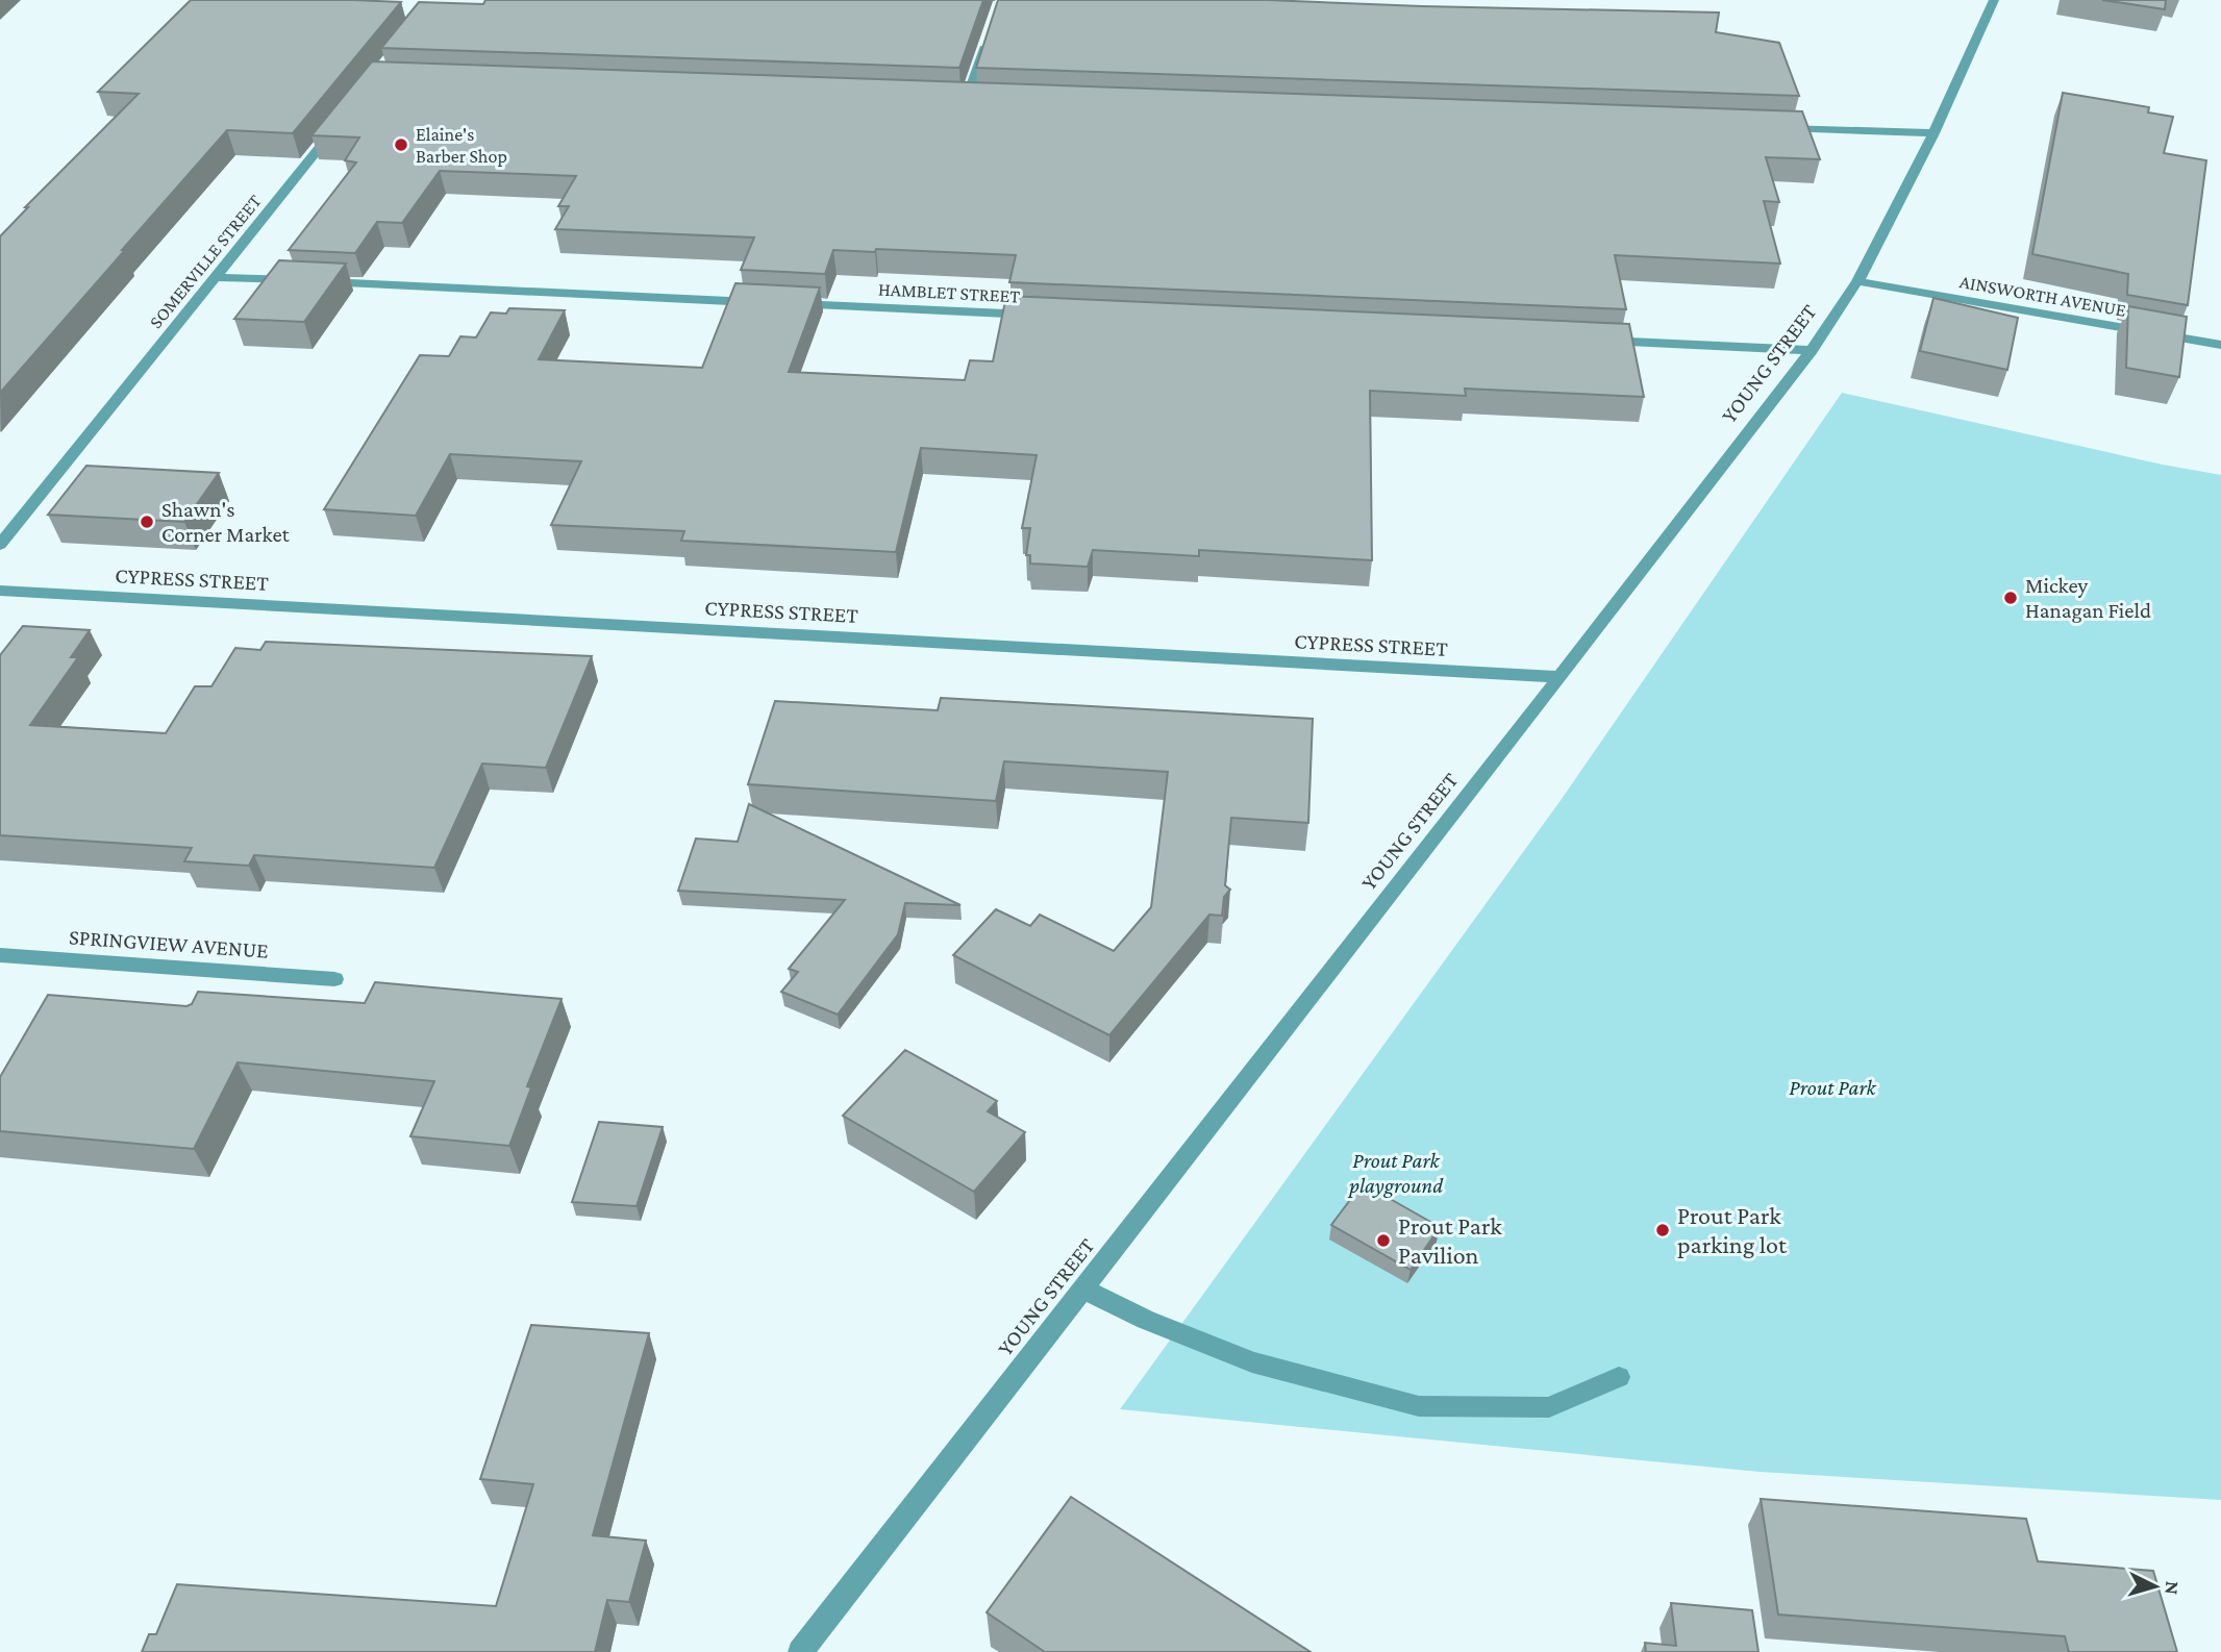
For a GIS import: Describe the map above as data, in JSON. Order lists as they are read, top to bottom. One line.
{"streets":{"street":["SOMERVILLE STREET","HAMBLET STREET","AINSWORTH AVENUE","YOUNG STREET","CYPRESS STREET","SPRINGVIEW AVENUE"]},"crossings":[["SOMERVILLE STREET","HAMBLET STREET"],["AINSWORTH AVENUE","YOUNG STREET"],["YOUNG STREET","CYPRESS STREET"]],"parks":["Prout Park","Prout Park playground"],"places":["Elaine's Barber Shop","Shawn's Corner Market","Mickey Hanagan Field","Prout Park parking lot","Prout Park Pavilion"],"north":"right"}
